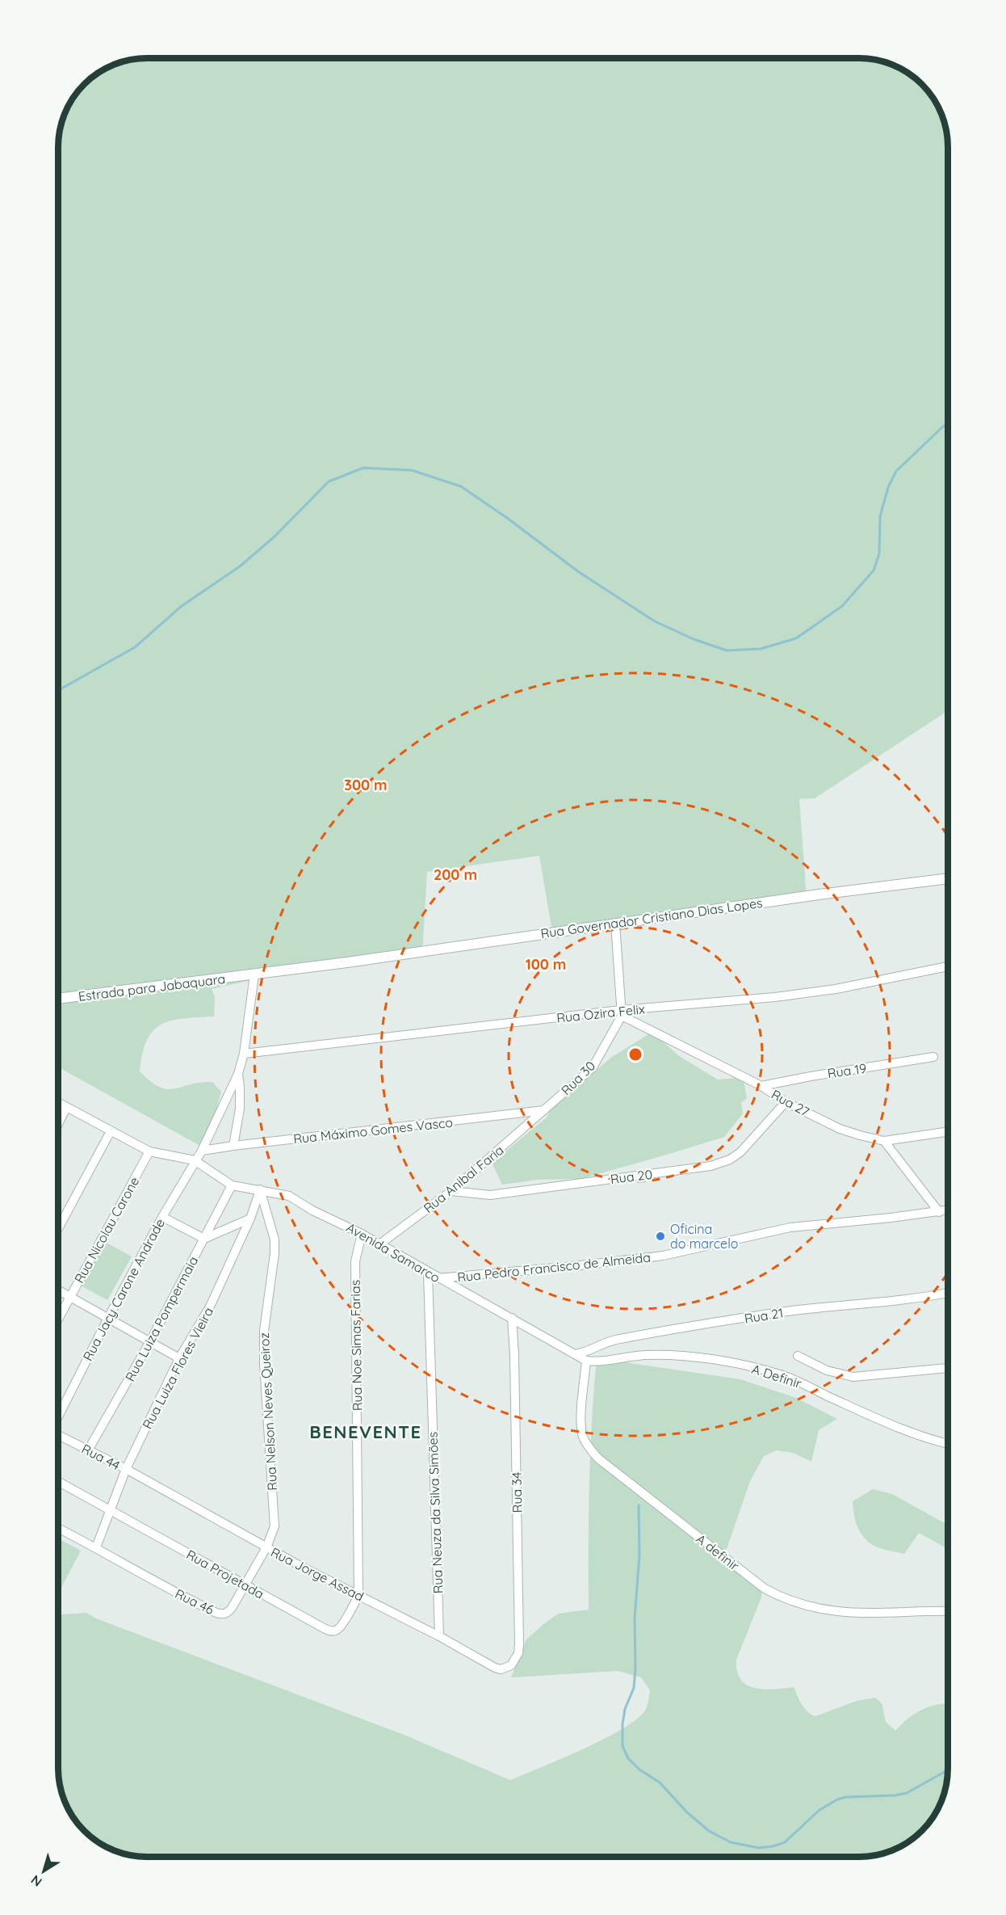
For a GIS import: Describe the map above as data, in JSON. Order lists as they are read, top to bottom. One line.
{"streets":{"street":["Rua Governador Cristiano Dias Lopes","Estrada para Jabaquara","Rua Ozira Felix","Rua 19","Rua 30","Rua 27","Rua Máximo Gomes Vasco","Rua 20","Rua Anibal Faria","Rua Nicolau Carone","Avenida Samarco","Rua Pedro Francisco de Almeida","Rua Jacy Carone Andrade","Rua 21","Rua Luiza Pompermaia","Rua Noe Simas Farias","Rua Luiza Flores Vieira","A Definir","Rua Nelson Neves Queiroz","Rua 44","Rua 34","Rua Neuza da Silva Simões","A definir","Rua Projetada","Rua Jorge Assad","Rua 46"]},"crossings":[["Rua Governador Cristiano Dias Lopes","Estrada para Jabaquara"],["Rua Ozira Felix","Rua 30"],["Rua Ozira Felix","Rua 27"],["Rua 19","Rua 27"],["Rua 30","Rua 27"],["Rua 30","Rua Máximo Gomes Vasco"],["Rua 30","Rua Anibal Faria"],["Rua 27","Rua 20"],["Rua Máximo Gomes Vasco","Rua Anibal Faria"],["Rua Máximo Gomes Vasco","Rua Jacy Carone Andrade"],["Rua 20","Rua Anibal Faria"],["Rua Anibal Faria","Avenida Samarco"],["Avenida Samarco","Rua Pedro Francisco de Almeida"],["Avenida Samarco","Rua Jacy Carone Andrade"],["Avenida Samarco","Rua 21"],["Avenida Samarco","Rua Luiza Pompermaia"],["Avenida Samarco","Rua Noe Simas Farias"],["Avenida Samarco","Rua Luiza Flores Vieira"],["Avenida Samarco","A Definir"],["Avenida Samarco","Rua Nelson Neves Queiroz"],["Avenida Samarco","Rua 34"],["Avenida Samarco","Rua Neuza da Silva Simões"],["Avenida Samarco","A definir"],["Rua Luiza Pompermaia","Rua 44"],["Rua Noe Simas Farias","Rua Projetada"],["Rua Noe Simas Farias","Rua Jorge Assad"],["Rua Luiza Flores Vieira","Rua Nelson Neves Queiroz"],["Rua Luiza Flores Vieira","Rua 44"],["Rua Luiza Flores Vieira","Rua Projetada"],["Rua Luiza Flores Vieira","Rua Jorge Assad"],["Rua Luiza Flores Vieira","Rua 46"],["A Definir","A definir"],["Rua Nelson Neves Queiroz","Rua Jorge Assad"],["Rua Nelson Neves Queiroz","Rua 46"],["Rua 44","Rua Jorge Assad"],["Rua 34","Rua Jorge Assad"],["Rua Neuza da Silva Simões","Rua Jorge Assad"],["Rua Projetada","Rua 46"],["Rua Jorge Assad","Rua 46"]],"districts":["BENEVENTE"],"places":["Oficina do marcelo"],"north":"bottom left","rings":["300 m","200 m","100 m"]}
